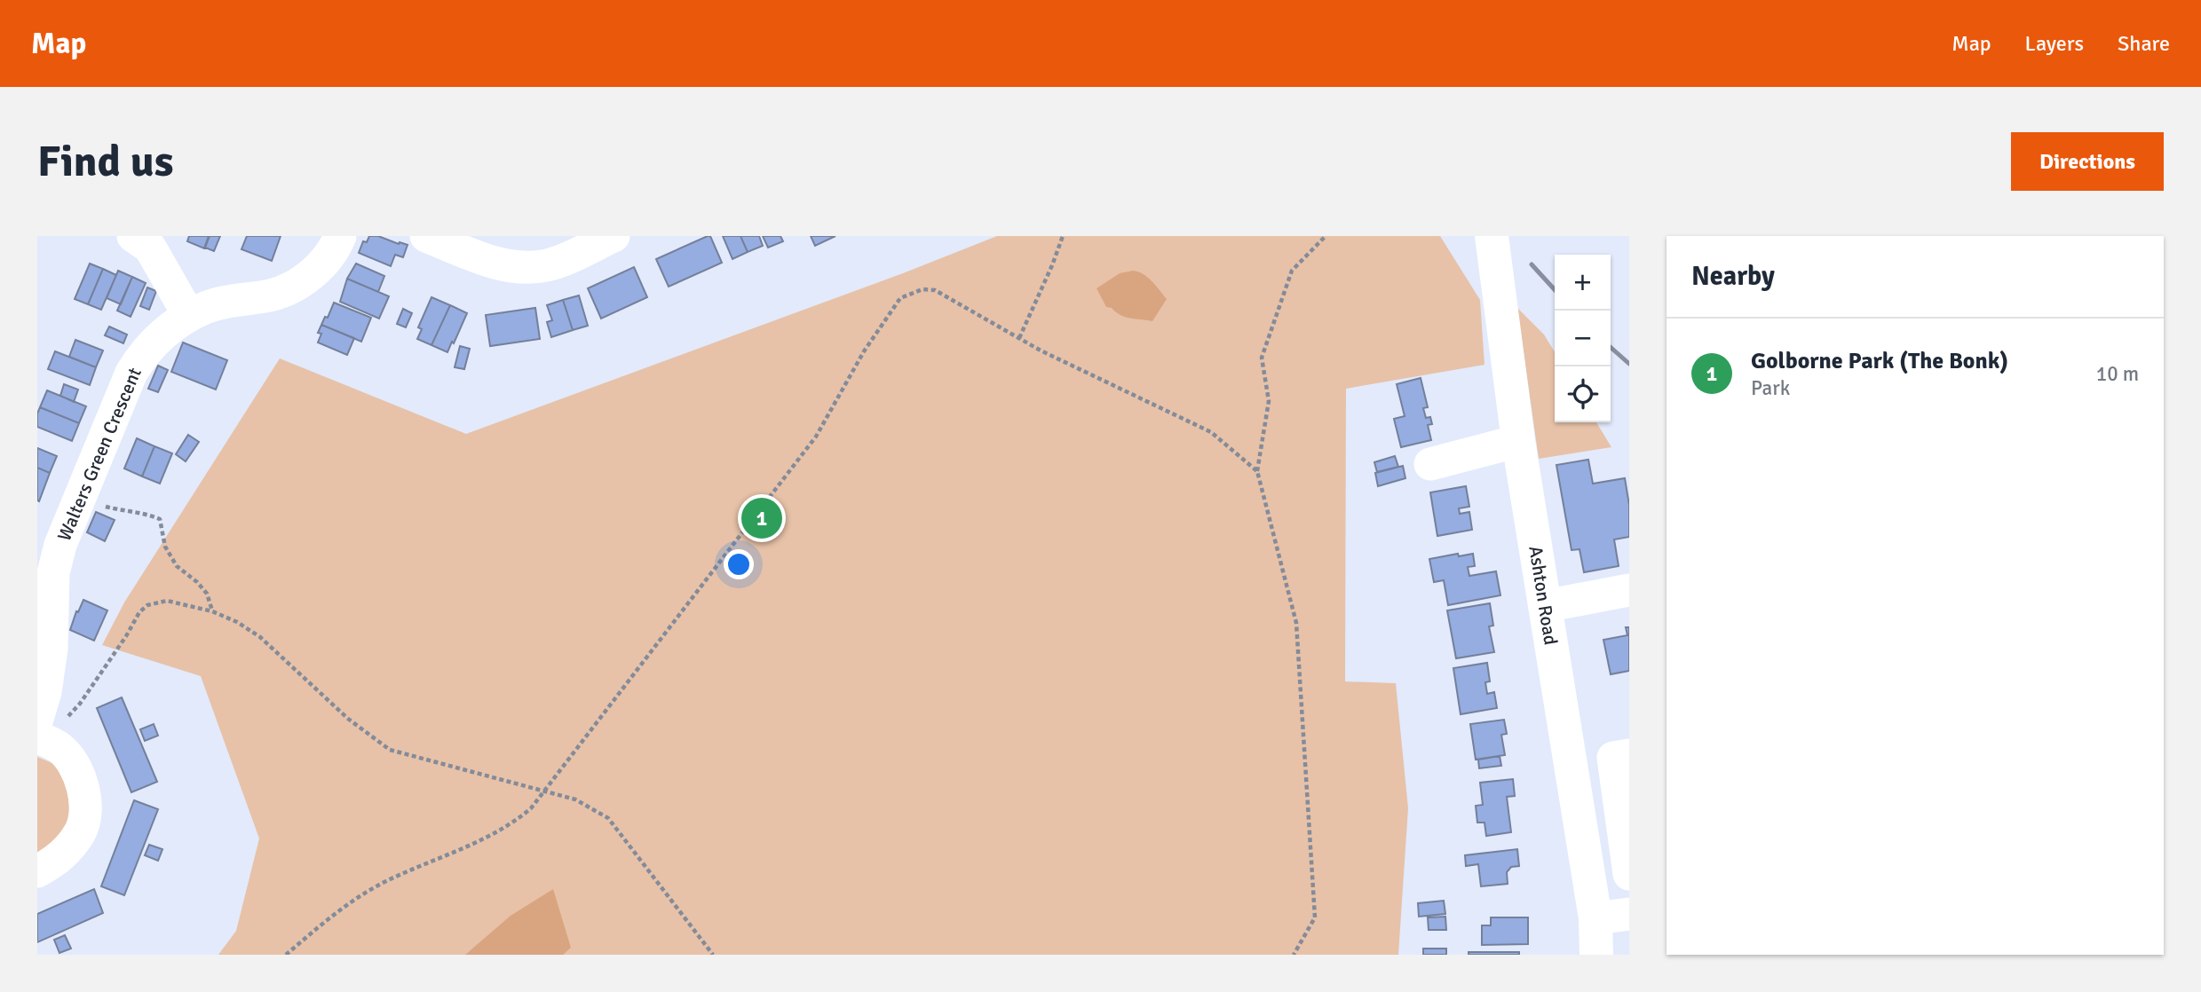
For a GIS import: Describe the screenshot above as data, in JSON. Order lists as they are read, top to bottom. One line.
{"streets":{"main road":["Ashton Road"],"street":["Walters Green Crescent"]},"page":{"header":"Map","nav":["Map","Layers","Share"],"buttons":"Directions","title":"Find us","heading":"Nearby","map_buttons":["+","−"],"list":[{"mark":"1","name":"Golborne Park (The Bonk)","note":"Park","value":"10 m"}],"pins":"1"}}
